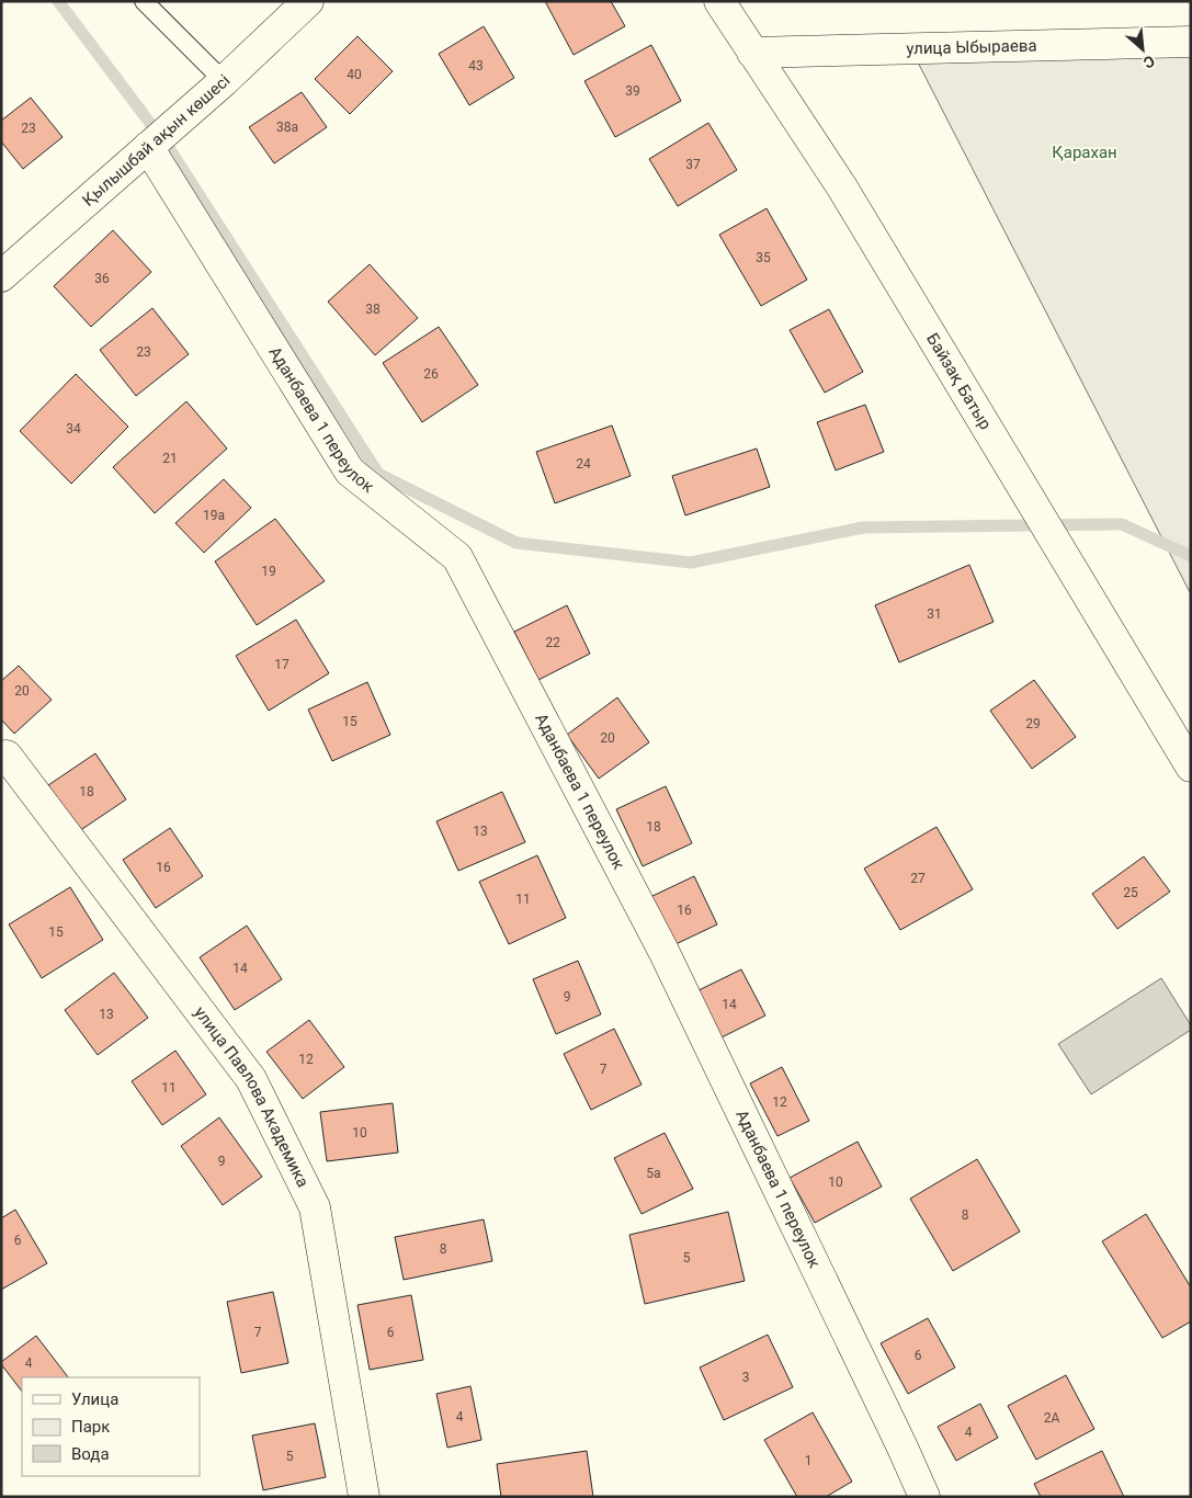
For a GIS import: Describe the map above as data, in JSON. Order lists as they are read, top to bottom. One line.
{"streets":{"street":["улица Ыбыраева","Қылышбай ақын көшесі","Байзақ Батыр","Аданбаева 1 переулок","улица Павлова Академика"]},"crossings":[["улица Ыбыраева","Байзақ Батыр"],["Қылышбай ақын көшесі","Аданбаева 1 переулок"]],"parks":["Қарахан"],"house_numbers":["43","40","39","38а","23","37","35","36","38","23","26","34","21","24","19a","19","31","22","17","20","15","29","20","18","18","13","16","27","25","11","16","15","14","9","14","13","12","7","11","12","10","9","5а","10","8","6","8","5","7","6","6","4","3","4","2А","4","5","1"],"legend":["Улица","Парк","Вода"],"north":"bottom right"}
